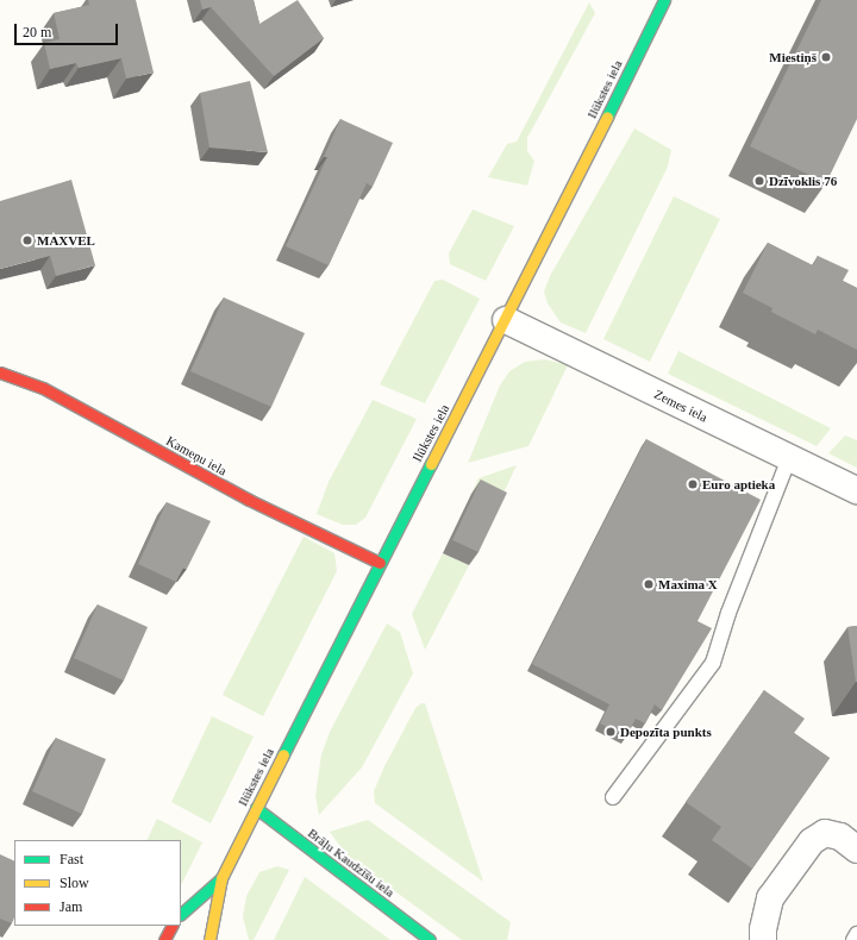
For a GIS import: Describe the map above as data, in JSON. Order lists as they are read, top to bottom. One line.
{"streets":{"street":["Ilūkstes iela","Zemes iela","Kameņu iela","Brāļu Kaudzīšu iela"]},"crossings":[["Ilūkstes iela","Zemes iela"],["Ilūkstes iela","Kameņu iela"],["Ilūkstes iela","Brāļu Kaudzīšu iela"]],"places":["Miestiņš","Dzīvoklis 76","MAXVEL","Euro aptieka","Maxima X","Depozīta punkts"],"legend":["Fast","Slow","Jam"],"scale_bar":"20 m"}
